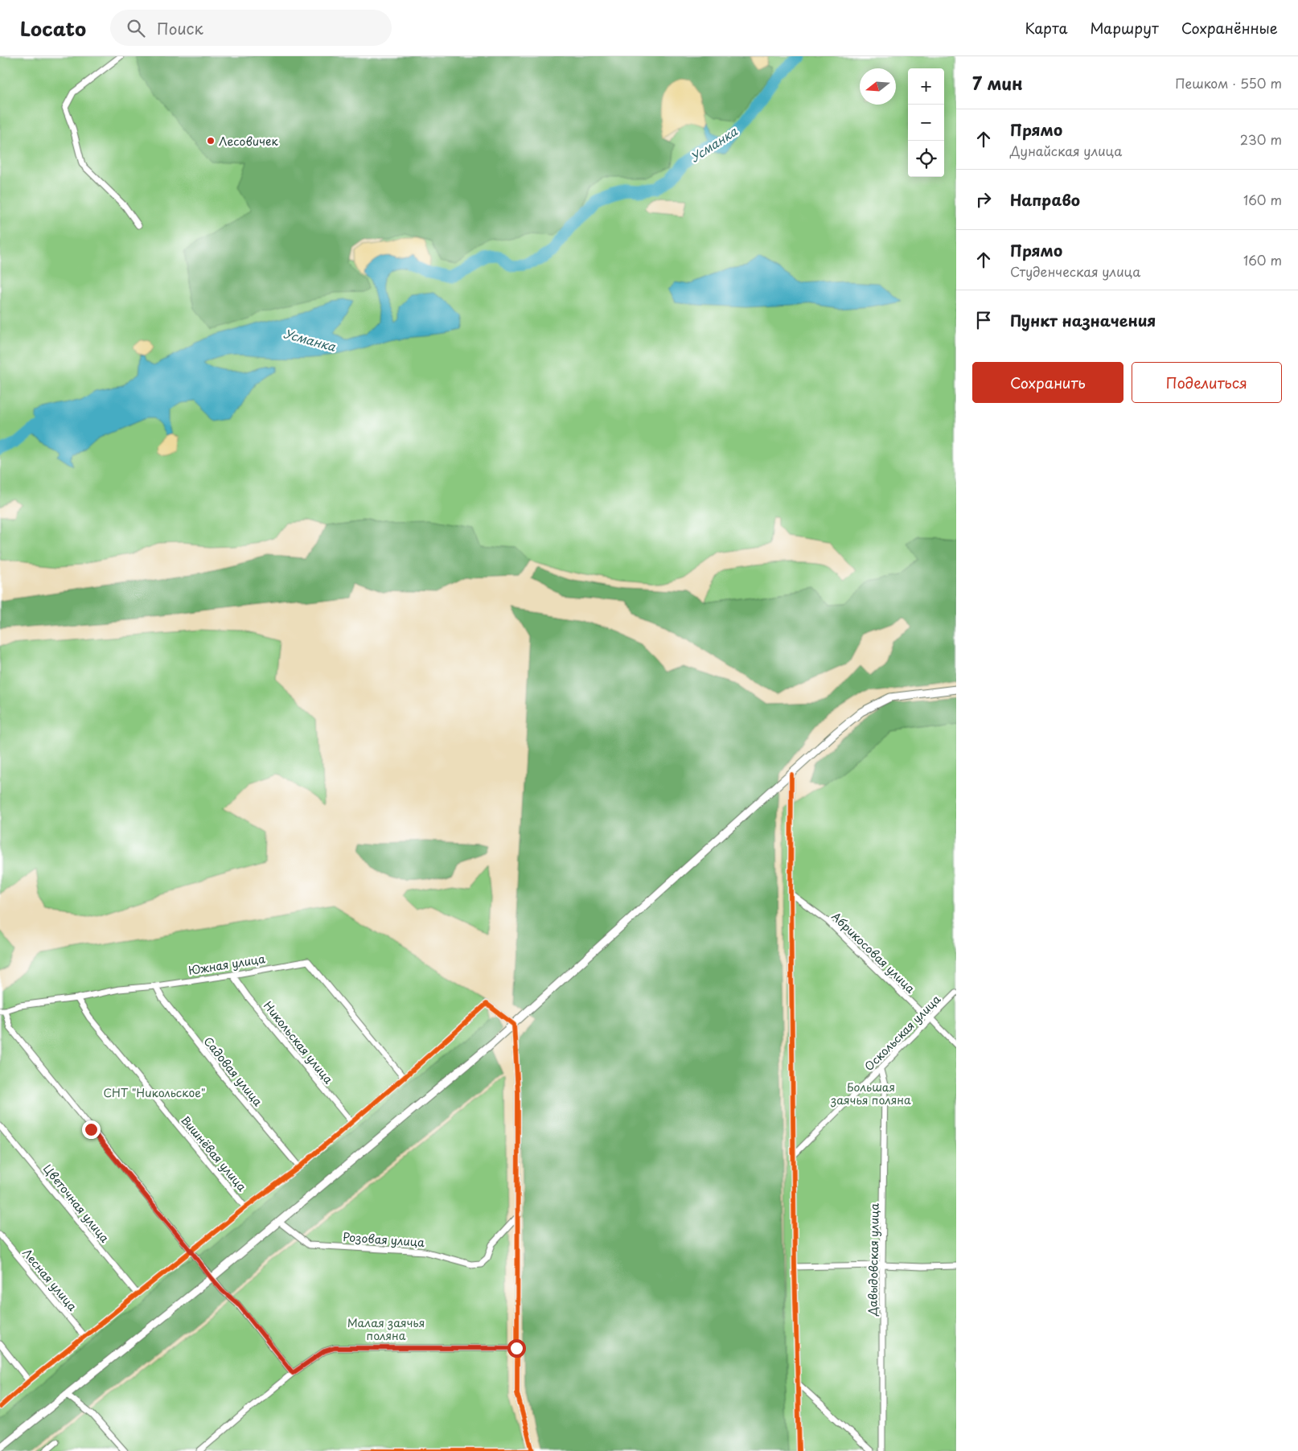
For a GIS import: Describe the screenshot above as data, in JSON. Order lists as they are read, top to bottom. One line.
{"streets":{"street":["Абрикосовая улица","Южная улица","Оскольская улица","Никольская улица","Садовая улица","Вишнёвая улица","Цветочная улица","Розовая улица","Давыдовская улица","Лесная улица"]},"crossings":[["Абрикосовая улица","Оскольская улица"],["Южная улица","Никольская улица"],["Южная улица","Садовая улица"],["Южная улица","Вишнёвая улица"],["Оскольская улица","Давыдовская улица"]],"water":["Усманка"],"parks":["Большая заячья поляна","СНТ \"Никольское\"","Малая заячья поляна"],"places":["Лесовичек"],"north":"left","page":{"header":"Locato","search":"Поиск","nav":["Карта","Маршрут","Сохранённые"],"heading":["7 мин","Пешком · 550 m"],"map_buttons":["+","−"],"list":[["Прямо","Дунайская улица","230 m"],["Направо","160 m"],["Прямо","Студенческая улица","160 m"],"Пункт назначения"],"buttons":["Сохранить","Поделиться"]}}
